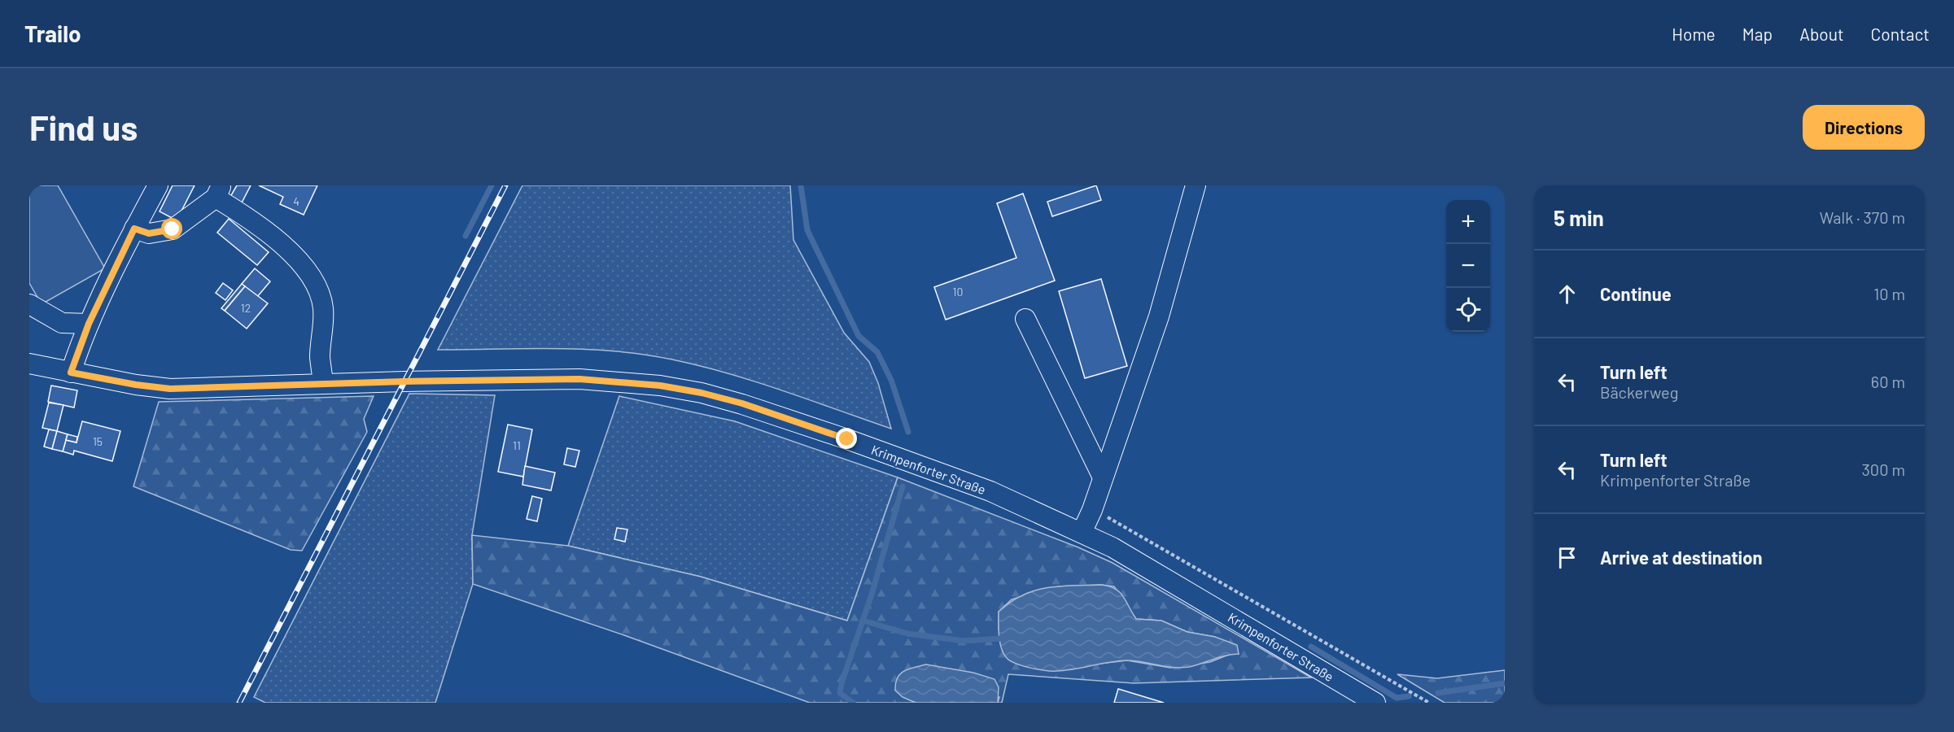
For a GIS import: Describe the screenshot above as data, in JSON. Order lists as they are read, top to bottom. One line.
{"streets":{"street":["Krimpenforter Straße"]},"house_numbers":["4","10","12","15","11"],"page":{"header":"Trailo","nav":["Home","Map","About","Contact"],"buttons":"Directions","title":"Find us","heading":["5 min","Walk · 370 m"],"map_buttons":["+","−"],"list":[["Continue","10 m"],["Turn left","Bäckerweg","60 m"],["Turn left","Krimpenforter Straße","300 m"],"Arrive at destination"]}}
